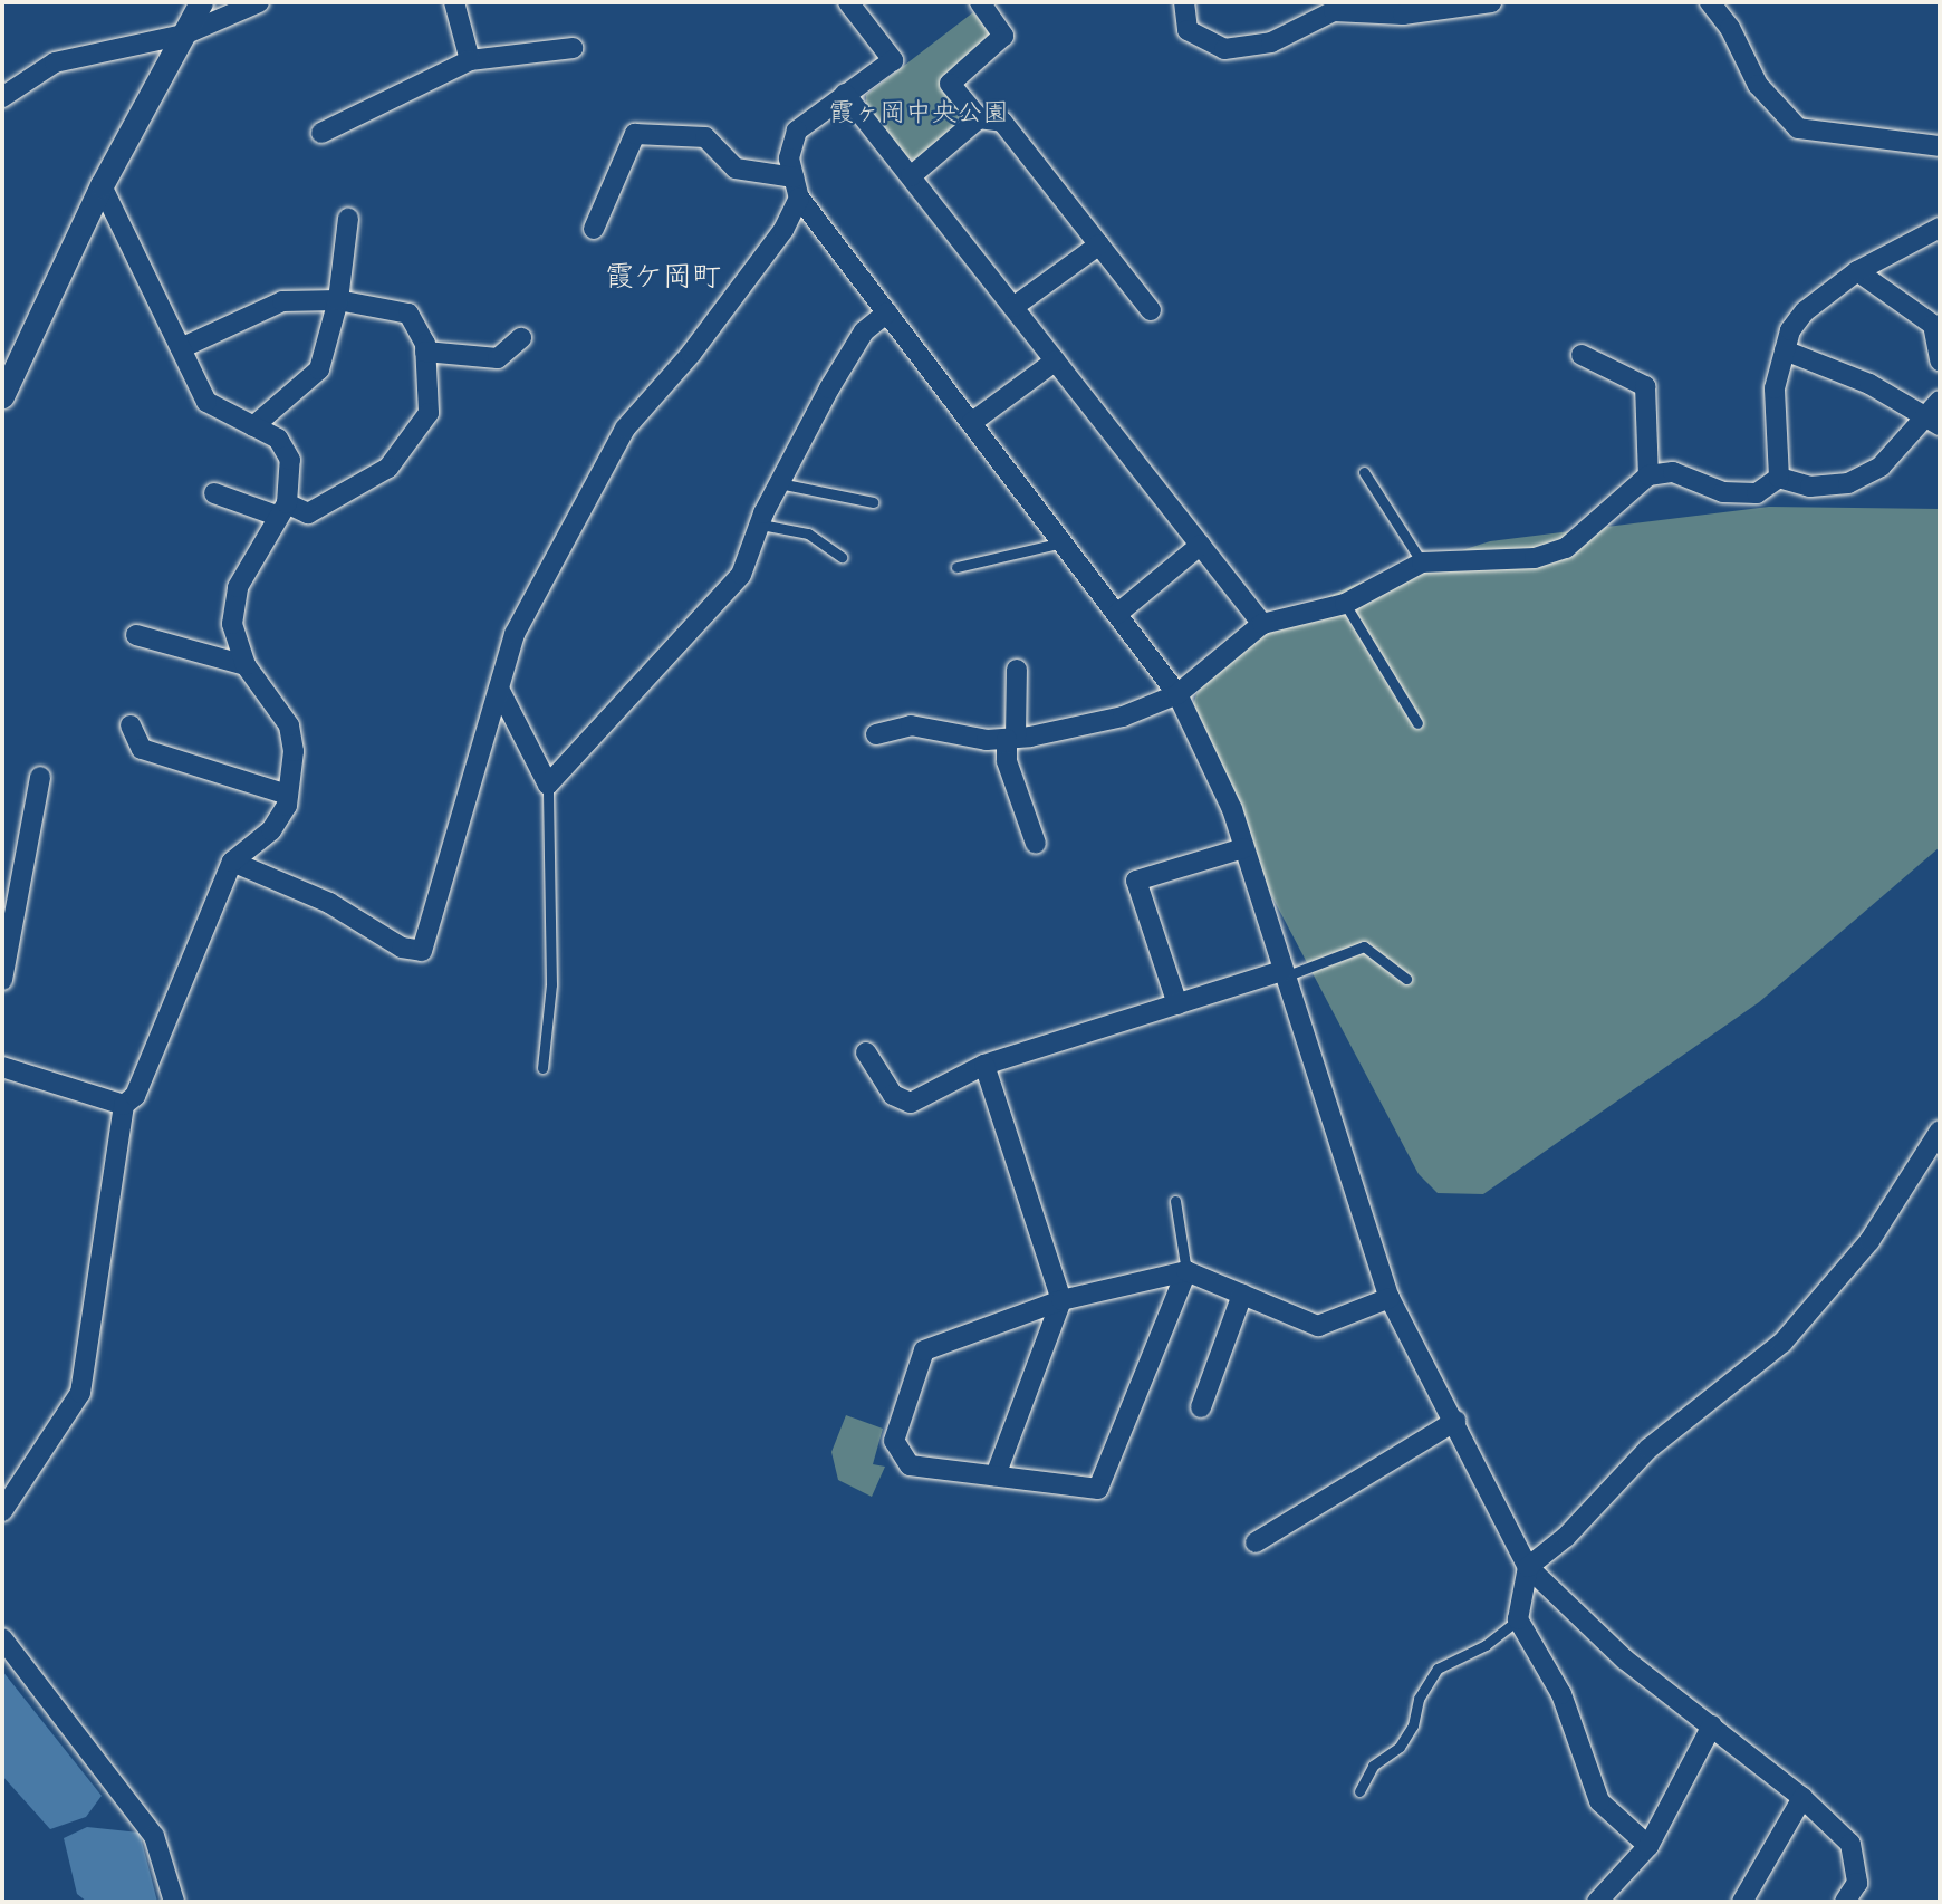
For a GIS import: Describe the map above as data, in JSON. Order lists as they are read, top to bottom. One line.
{"districts":["霞ケ岡町"],"parks":["霞ヶ岡中央公園"]}
